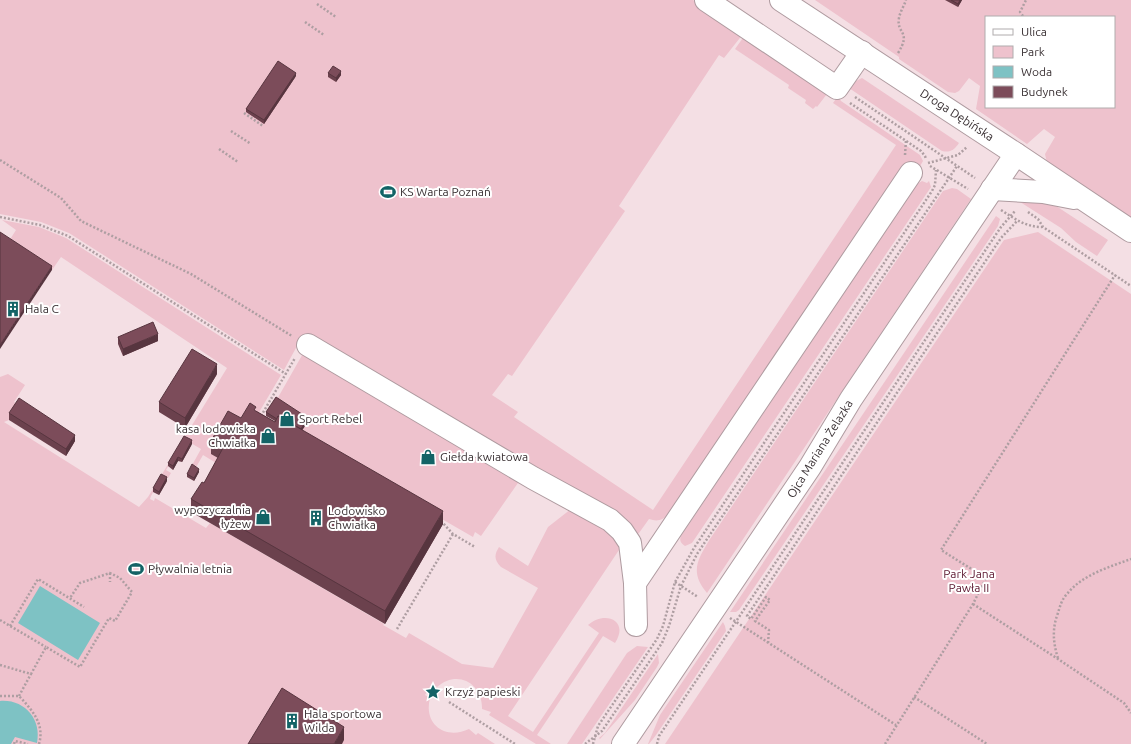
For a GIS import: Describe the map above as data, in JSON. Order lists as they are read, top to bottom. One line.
{"streets":{"street":["Droga Dębińska","Ojca Mariana Żelazka"]},"crossings":[["Droga Dębińska","Ojca Mariana Żelazka"]],"parks":["Park Jana Pawła II"],"places":{"sports":["KS Warta Poznań","Pływalnia letnia"],"building":["Hala C","Lodowisko Chwiałka","Hala sportowa Wilda"],"shop":["Sport Rebel","kasa lodowiska Chwiałka","Giełda kwiatowa","wypozyczalnia łyżew"],"place":["Krzyż papieski"]},"legend":["Ulica","Park","Woda","Budynek"]}
